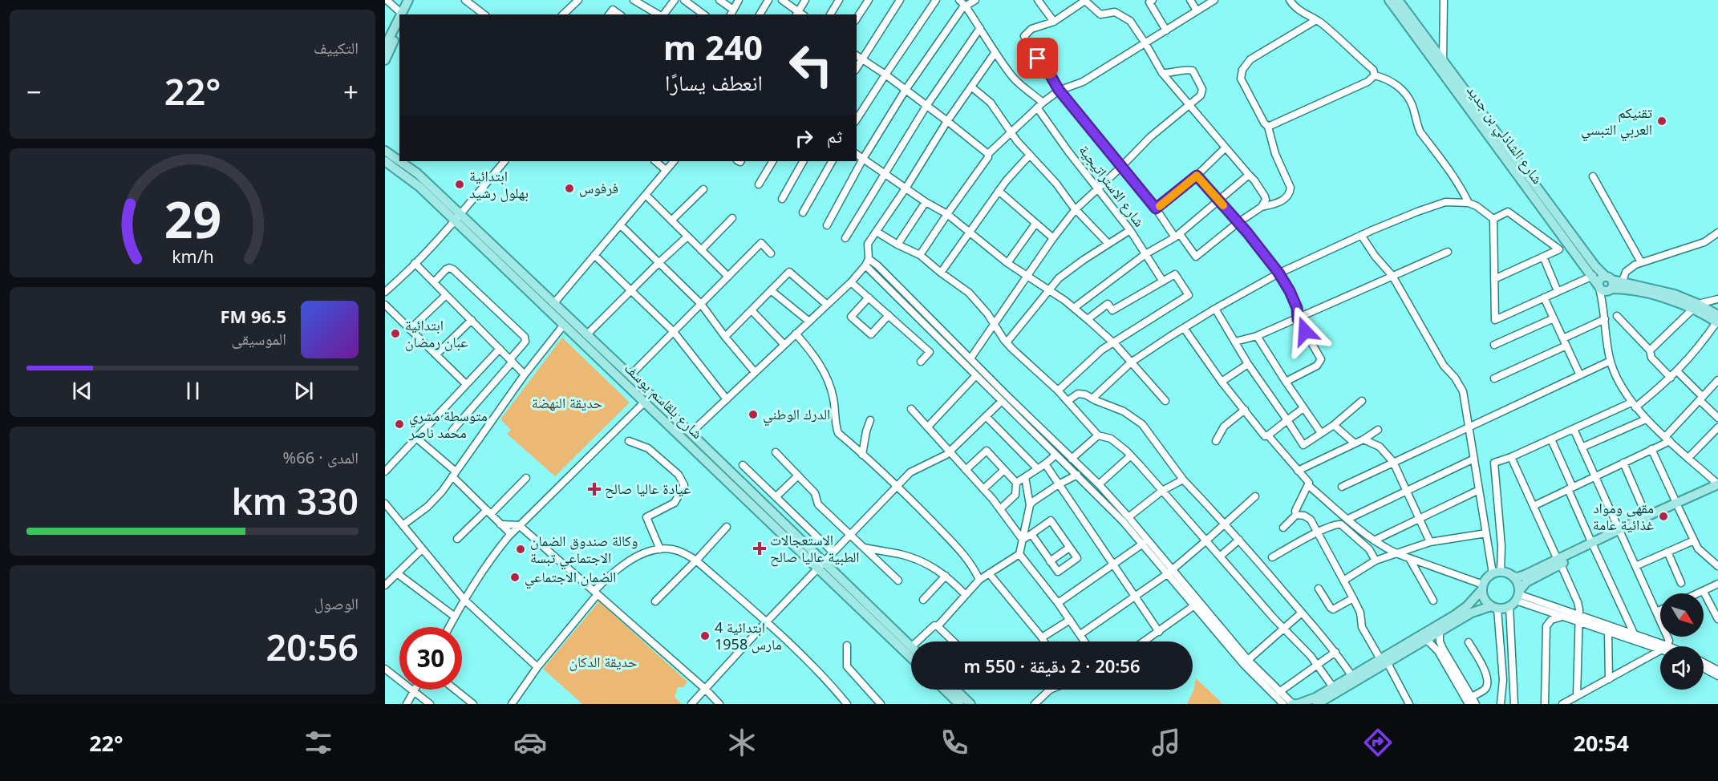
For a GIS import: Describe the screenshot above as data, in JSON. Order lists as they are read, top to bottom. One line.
{"streets":{"main road":["شارع الشاذلي بن جديد","شارع بلقاسم يوسف"],"street":["شارع الاستراتيجية"]},"parks":["حديقة النهضة","حديقة الدكان"],"places":{"other":["تقنيكم العربي التبسي","ابتدائية بهلول رشيد","فرفوس","ابتدائية عبان رمضان","الدرك الوطني","متوسطة مشري محمد ناصر","مقهى ومواد غذائية عامة","وكالة صندوق الضمان الاجتماعي تبسة","الضمان الاجتماعي","ابتدائية 4 مارس 1958"],"health":["عيادة عاليا صالح","الاستعجالات الطبية عاليا صالح"]},"north":"bottom right","page":{"tile":["التكييف",["المدى · 66%","330 km"],["الوصول","20:56"]],"turn":["240 m","انعطف يسارًا"],"heat":["−","22°","+"],"then":"ثم","song":["96.5 FM","الموسيقى"],"limit":"30","trip":"20:56 · 2 دقيقة · 550 m","tabs":["20:54","22°"],"gauge":["29","km/h"]}}
